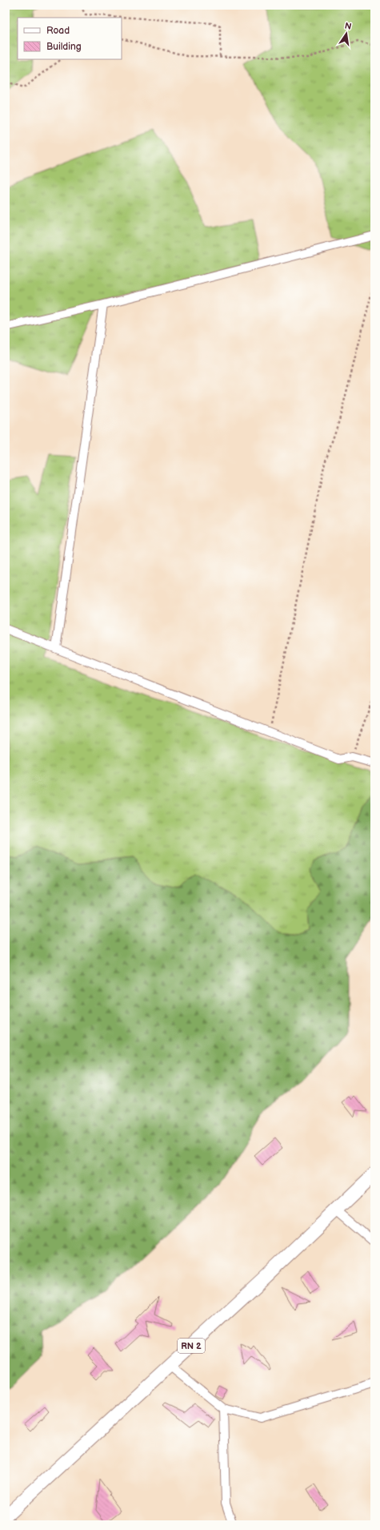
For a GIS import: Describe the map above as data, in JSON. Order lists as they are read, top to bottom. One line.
{"streets":{"main road":["RN 2"]},"legend":["Road","Building"],"north":"top"}
